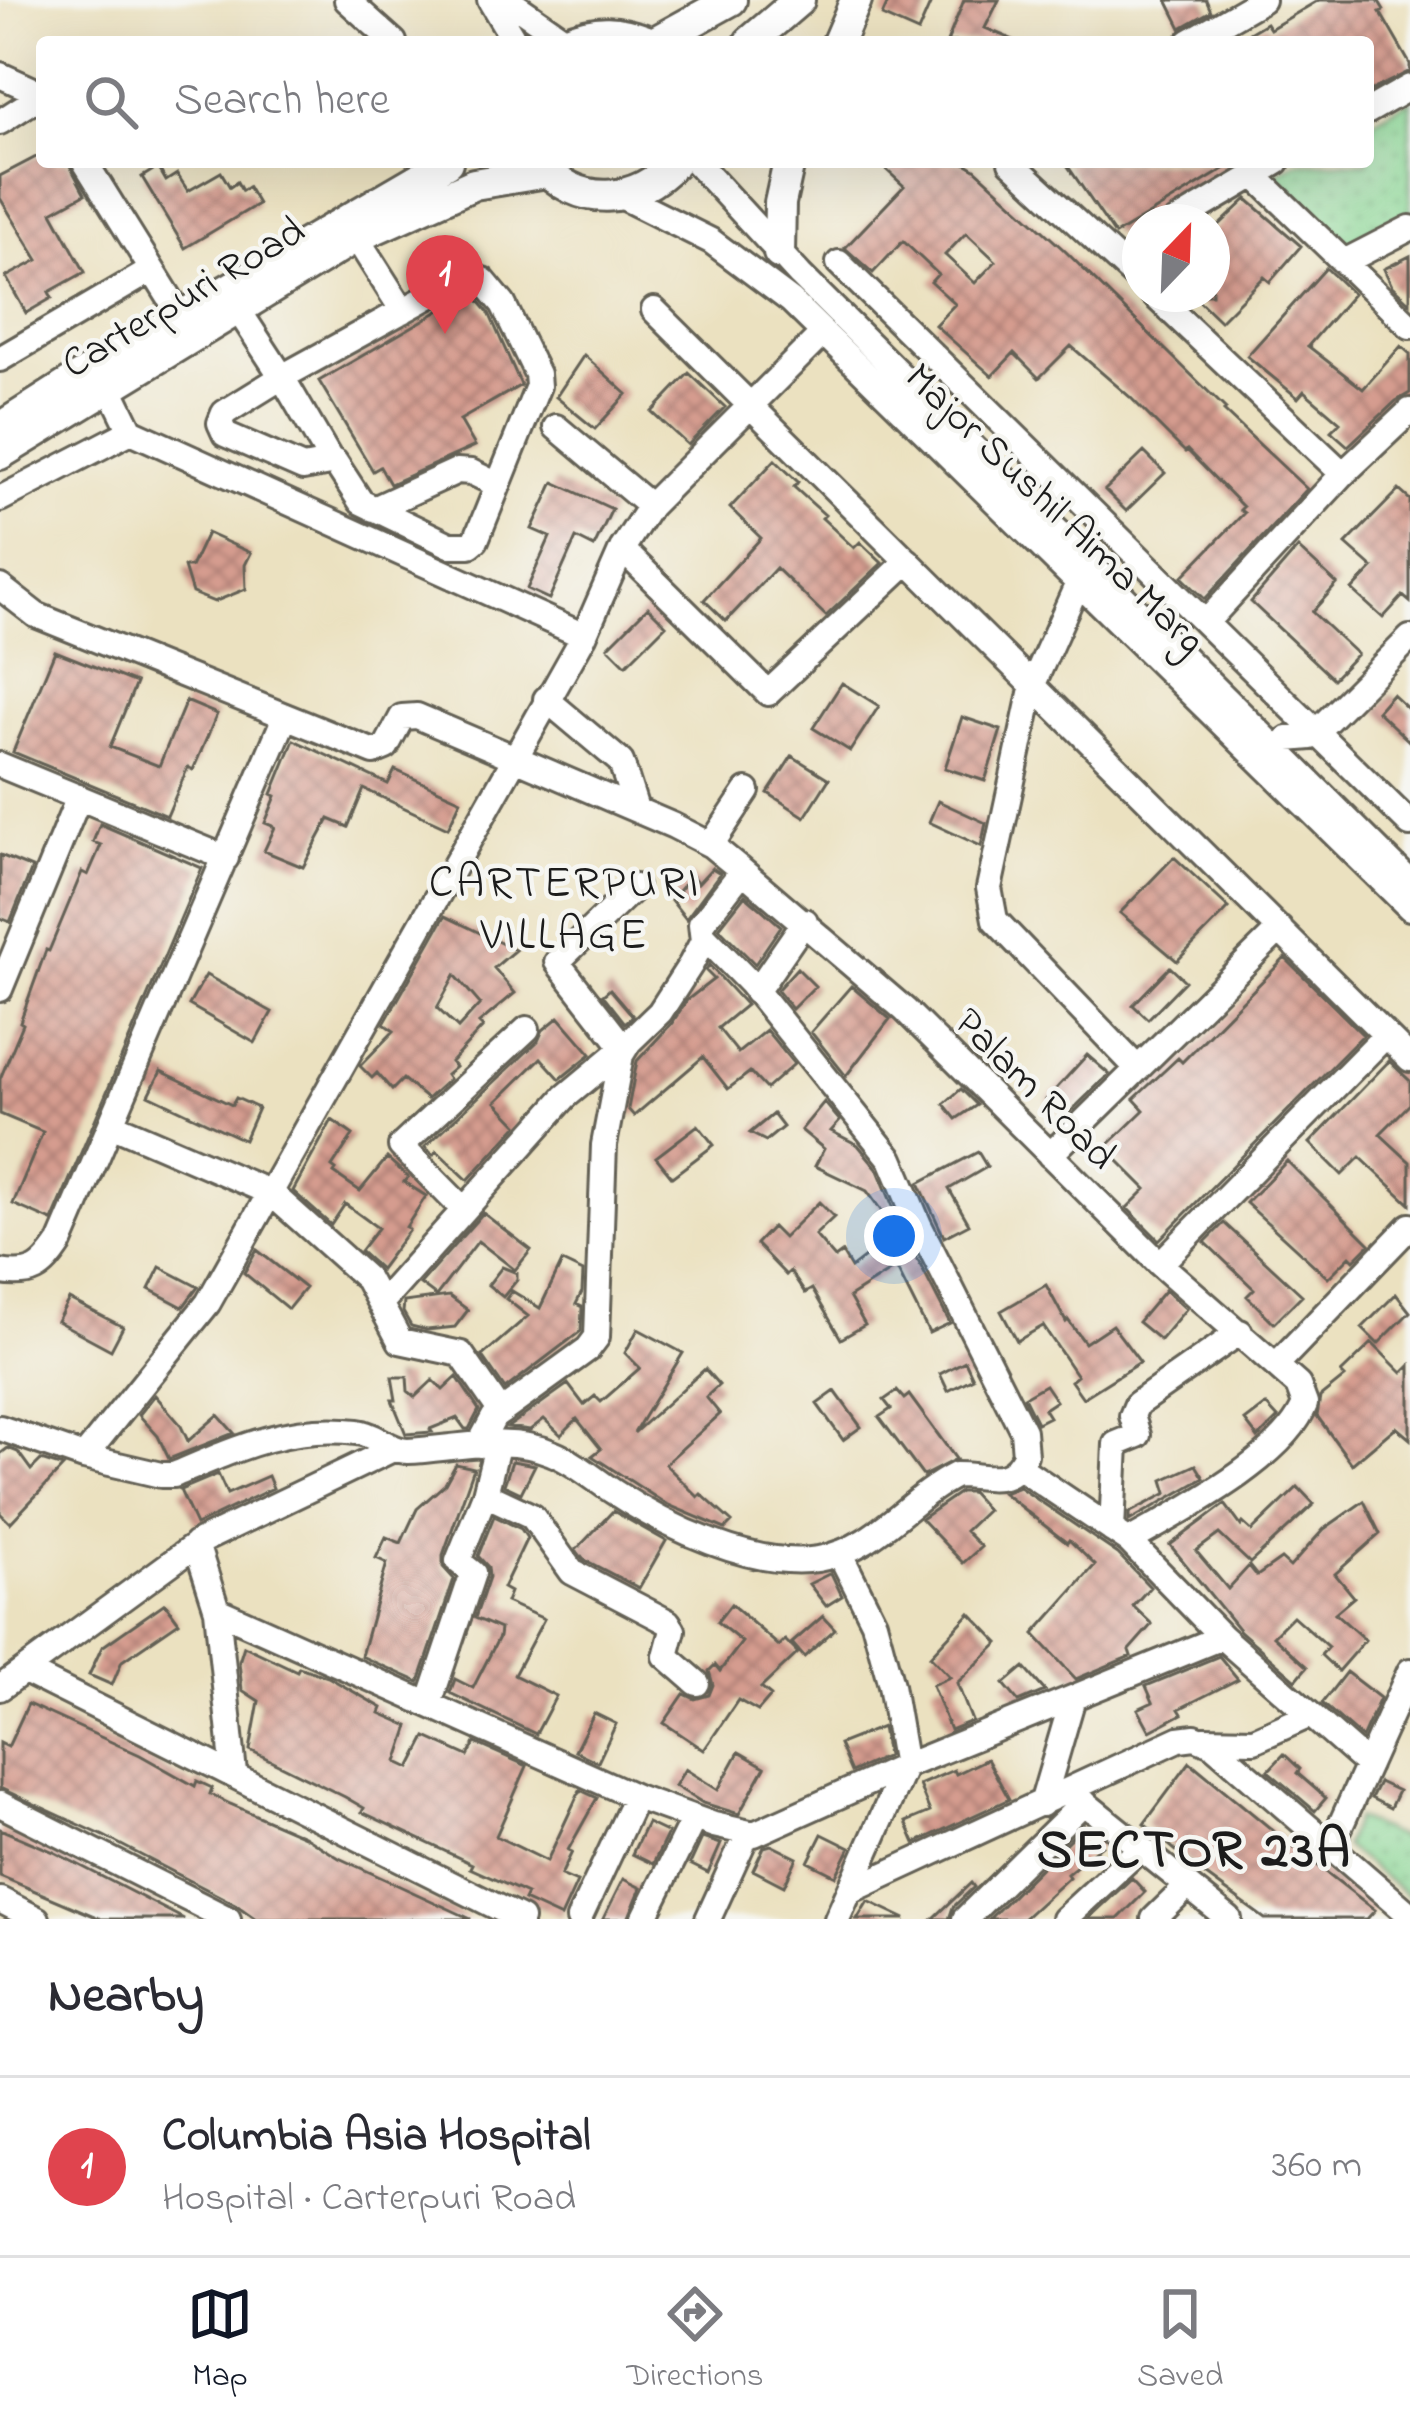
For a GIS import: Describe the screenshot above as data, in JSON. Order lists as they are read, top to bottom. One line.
{"streets":{"main road":["Carterpuri Road"],"street":["Major Sushil Aima Marg","Palam Road"]},"districts":["CARTERPURI VILLAGE","SECTOR 23A"],"north":"top right","page":{"search":"Search here","pins":"1","heading":"Nearby","list":[{"mark":"1","name":"Columbia Asia Hospital","note":"Hospital · Carterpuri Road","value":"360 m"}],"nav":["Map","Directions","Saved"]}}
